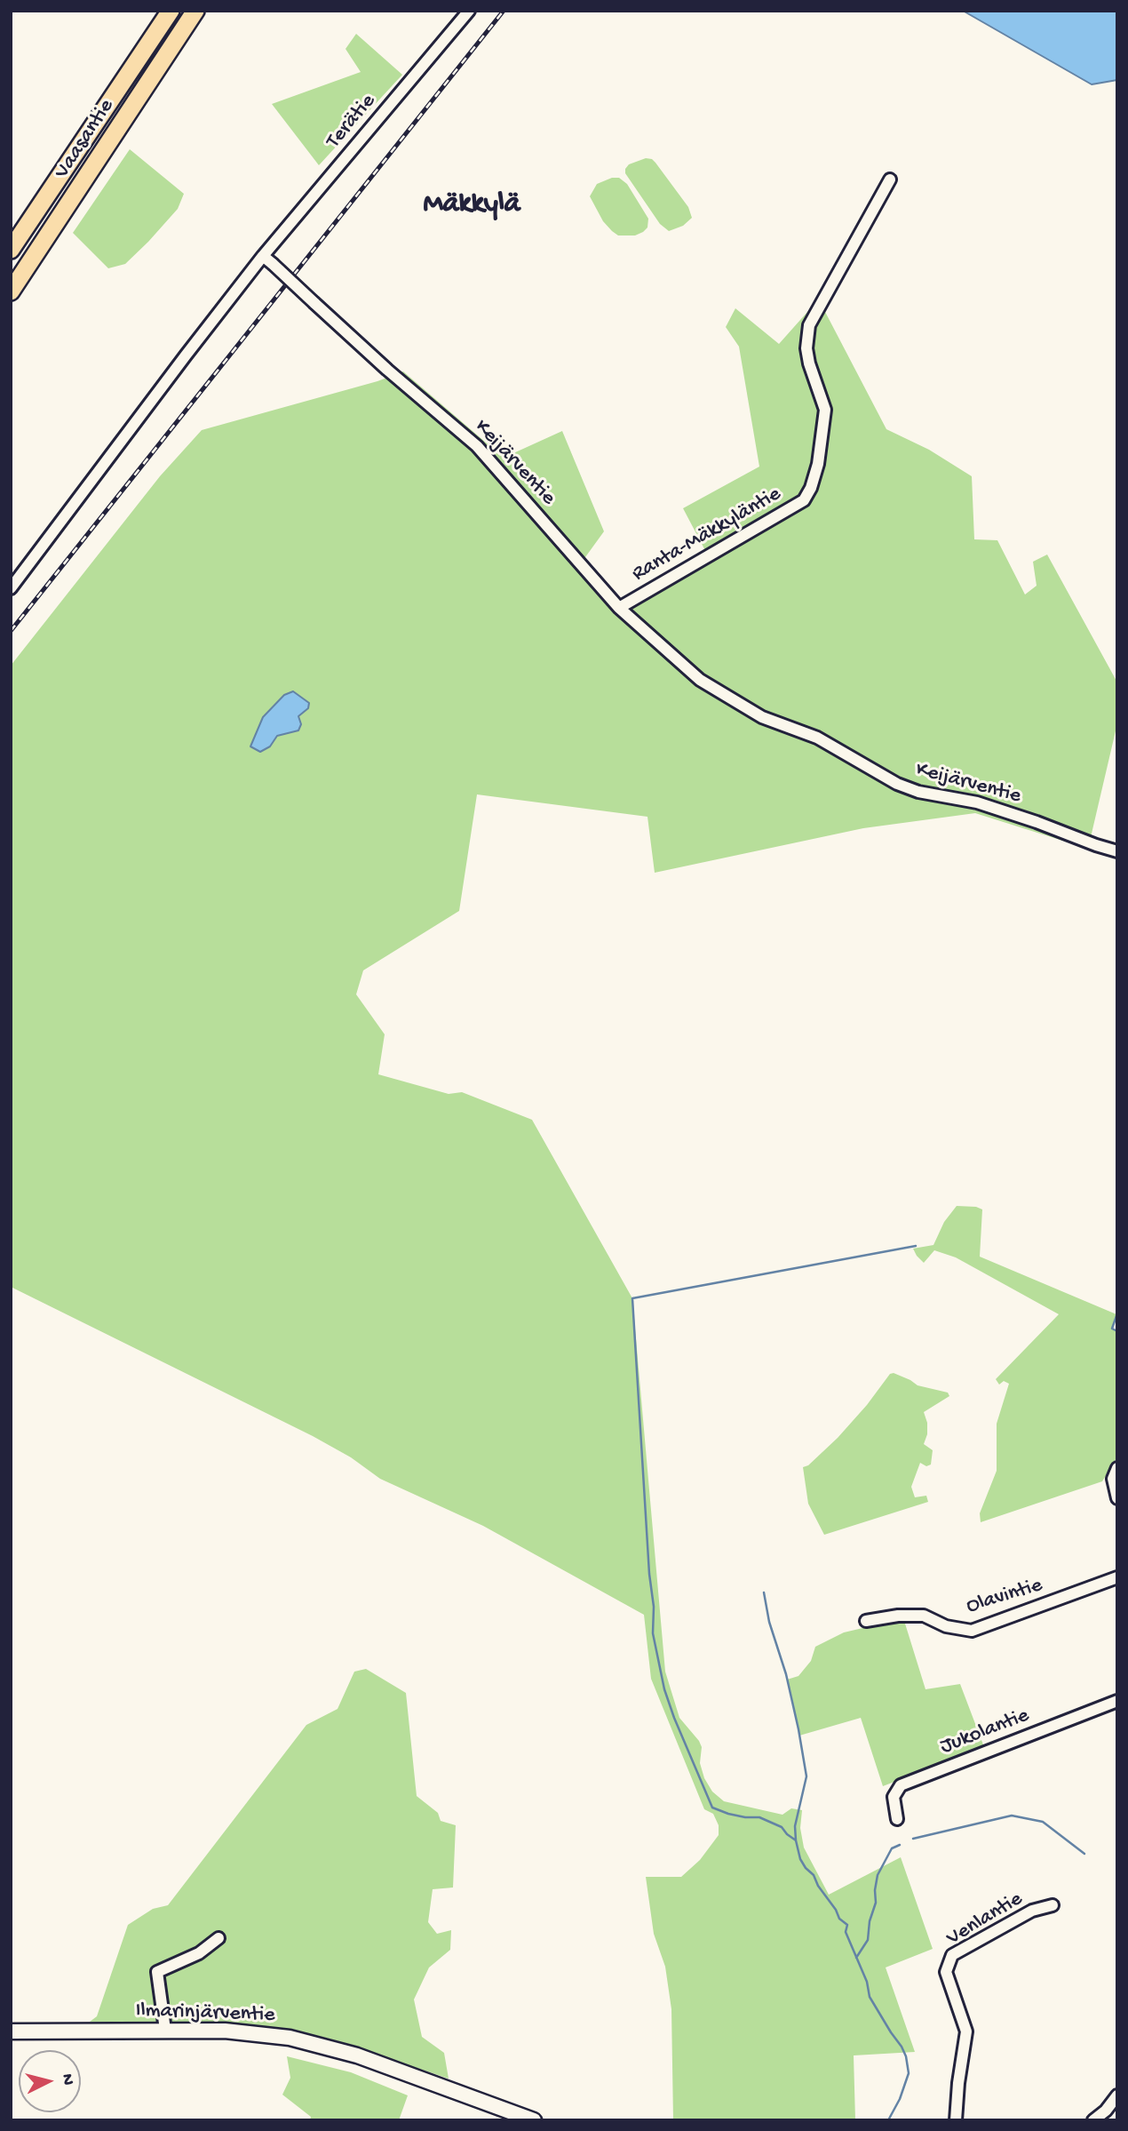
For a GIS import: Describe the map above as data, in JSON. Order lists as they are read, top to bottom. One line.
{"streets":{"highway":["Vaasantie"],"main road":["Ilmarinjärventie"],"street":["Terätie","Keijärventie","Ranta-Mäkkyläntie","Olavintie","Jukolantie","Venlantie"]},"crossings":[["Terätie","Keijärventie"],["Keijärventie","Ranta-Mäkkyläntie"]],"districts":["Mäkkylä"],"north":"right"}
